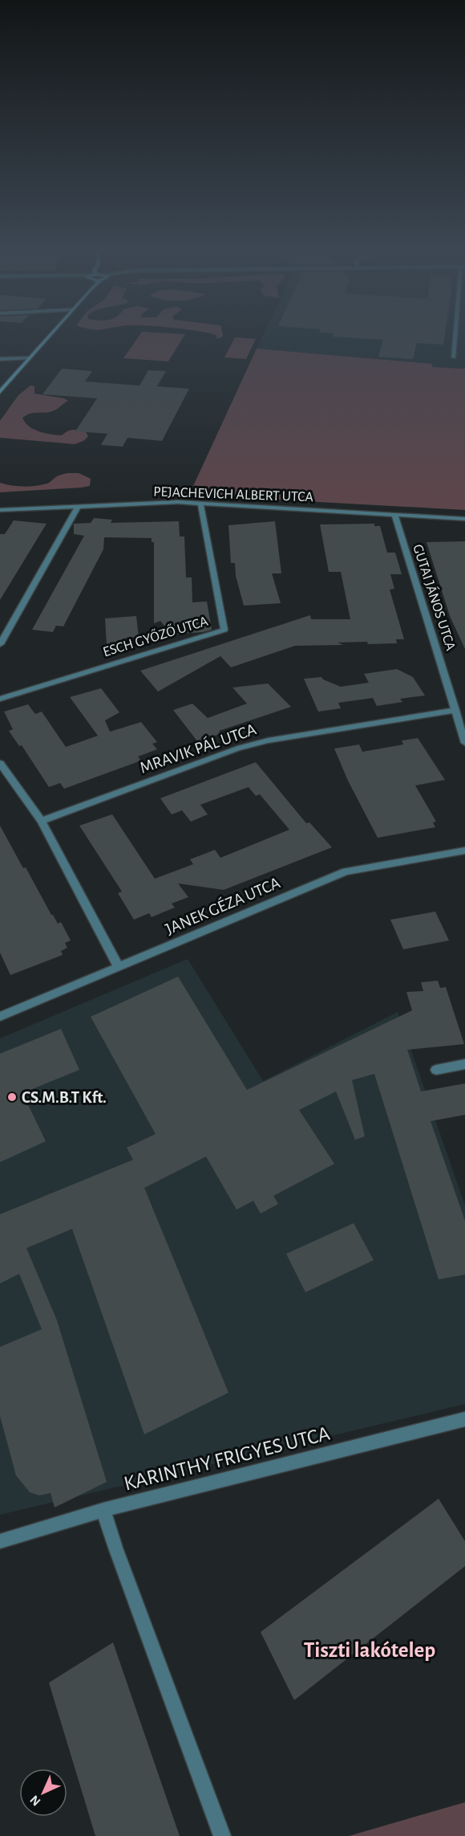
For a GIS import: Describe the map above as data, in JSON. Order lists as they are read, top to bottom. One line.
{"streets":{"street":["PEJACHEVICH ALBERT UTCA","GUTAI JÁNOS UTCA","ESCH GYŐZŐ UTCA","MRAVIK PÁL UTCA","JANEK GÉZA UTCA","KARINTHY FRIGYES UTCA"]},"crossings":[["PEJACHEVICH ALBERT UTCA","GUTAI JÁNOS UTCA"],["PEJACHEVICH ALBERT UTCA","ESCH GYŐZŐ UTCA"],["GUTAI JÁNOS UTCA","MRAVIK PÁL UTCA"]],"districts":["Tiszti lakótelep"],"places":["CS.M.B.T Kft."],"north":"bottom left"}
